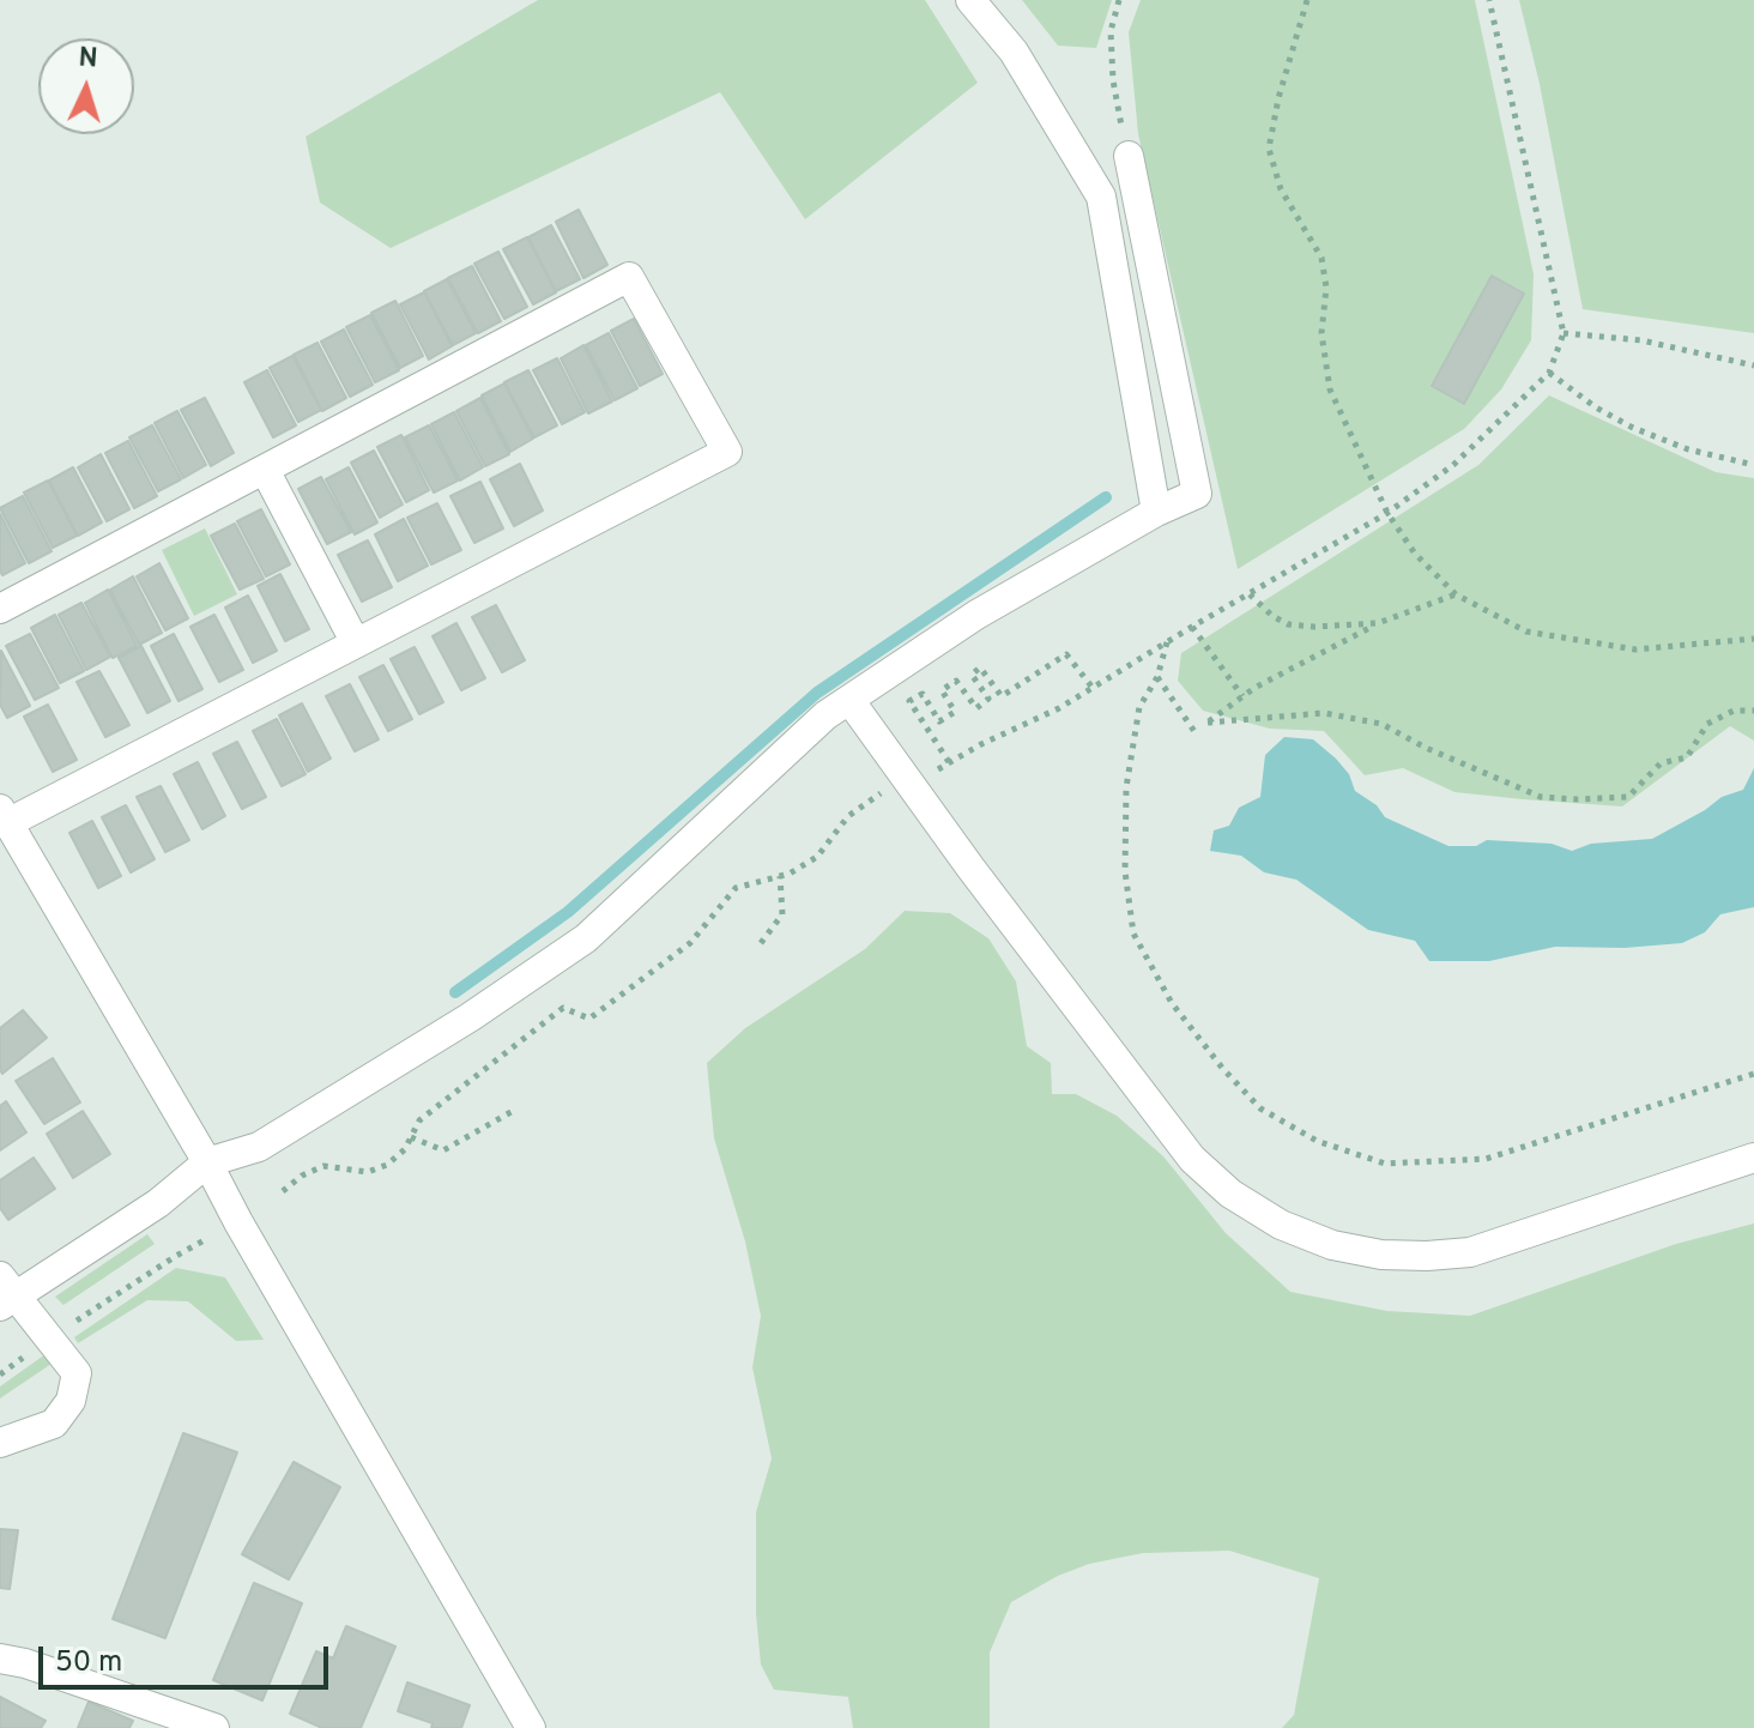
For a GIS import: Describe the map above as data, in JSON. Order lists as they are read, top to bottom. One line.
{"scale_bar":"50 m","north":"top"}
